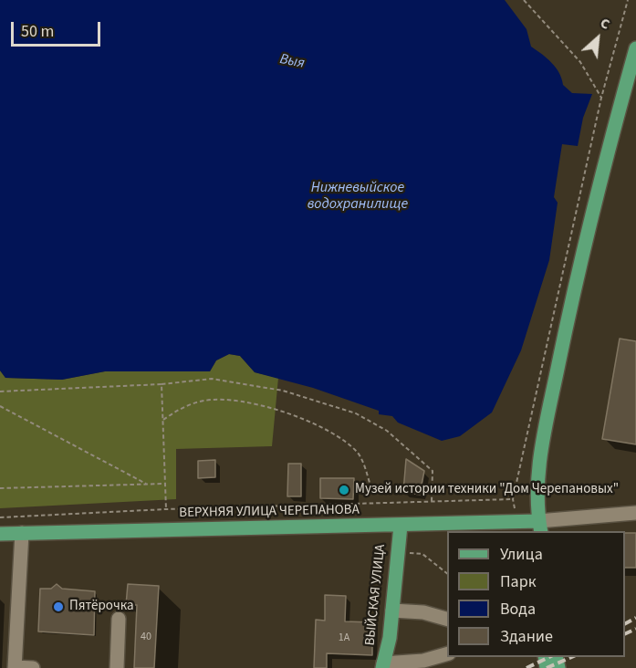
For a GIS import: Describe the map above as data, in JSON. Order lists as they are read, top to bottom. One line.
{"streets":{"main road":["ВЕРХНЯЯ УЛИЦА ЧЕРЕПАНОВА","ВЫЙСКАЯ УЛИЦА"]},"crossings":[["ВЕРХНЯЯ УЛИЦА ЧЕРЕПАНОВА","ВЫЙСКАЯ УЛИЦА"]],"water":["Выя","Нижневыйское водохранилище"],"places":["Музей истории техники \"Дом Черепановых\"","Пятёрочка"],"house_numbers":["40","1А"],"legend":["Улица","Парк","Вода","Здание"],"scale_bar":"50 m","north":"top right"}
